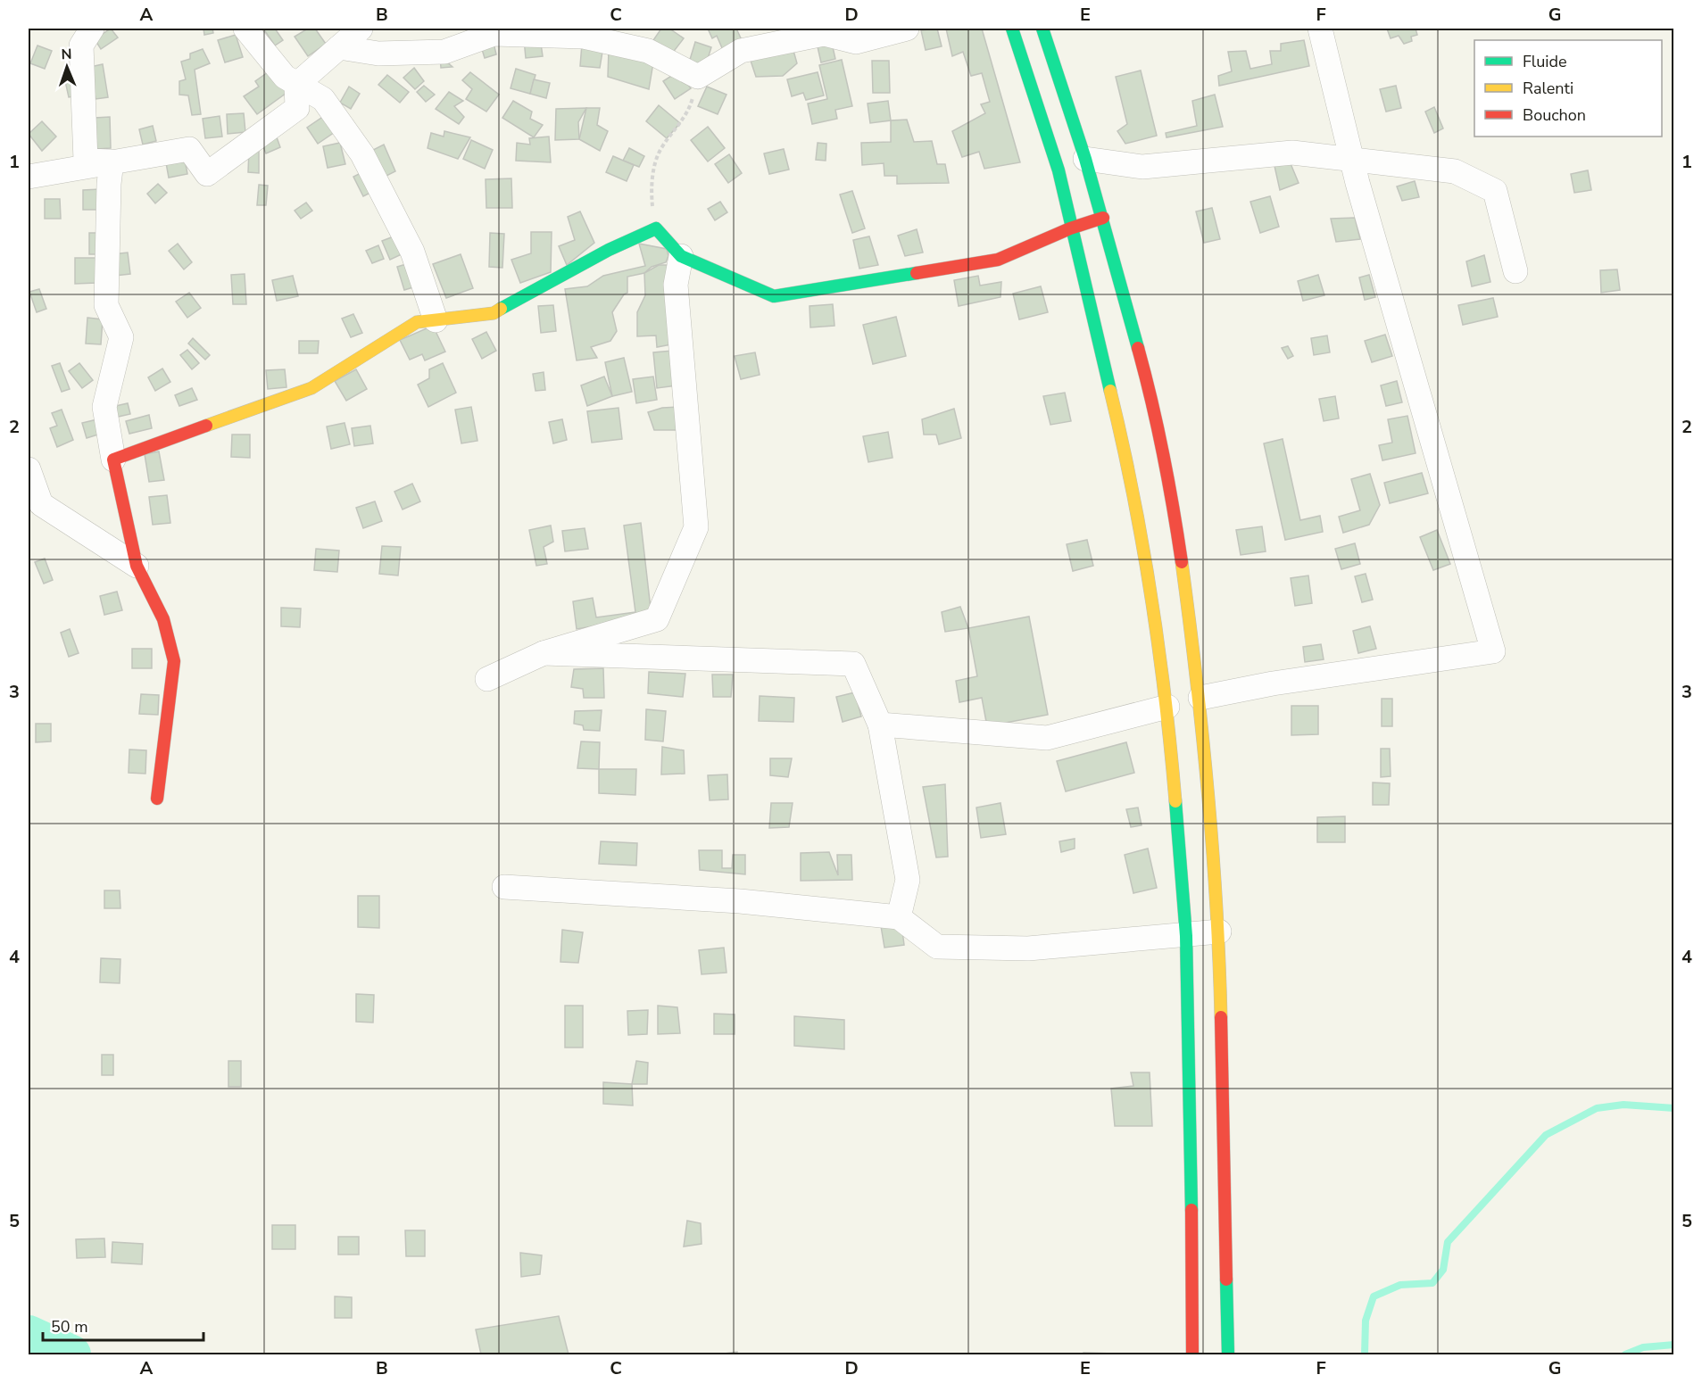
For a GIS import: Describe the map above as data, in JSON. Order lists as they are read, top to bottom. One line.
{"legend":["Fluide","Ralenti","Bouchon"],"scale_bar":"50 m","north":"top","grid":{"columns":["A","B","C","D","E","F","G"],"rows":["1","2","3","4","5"]}}
